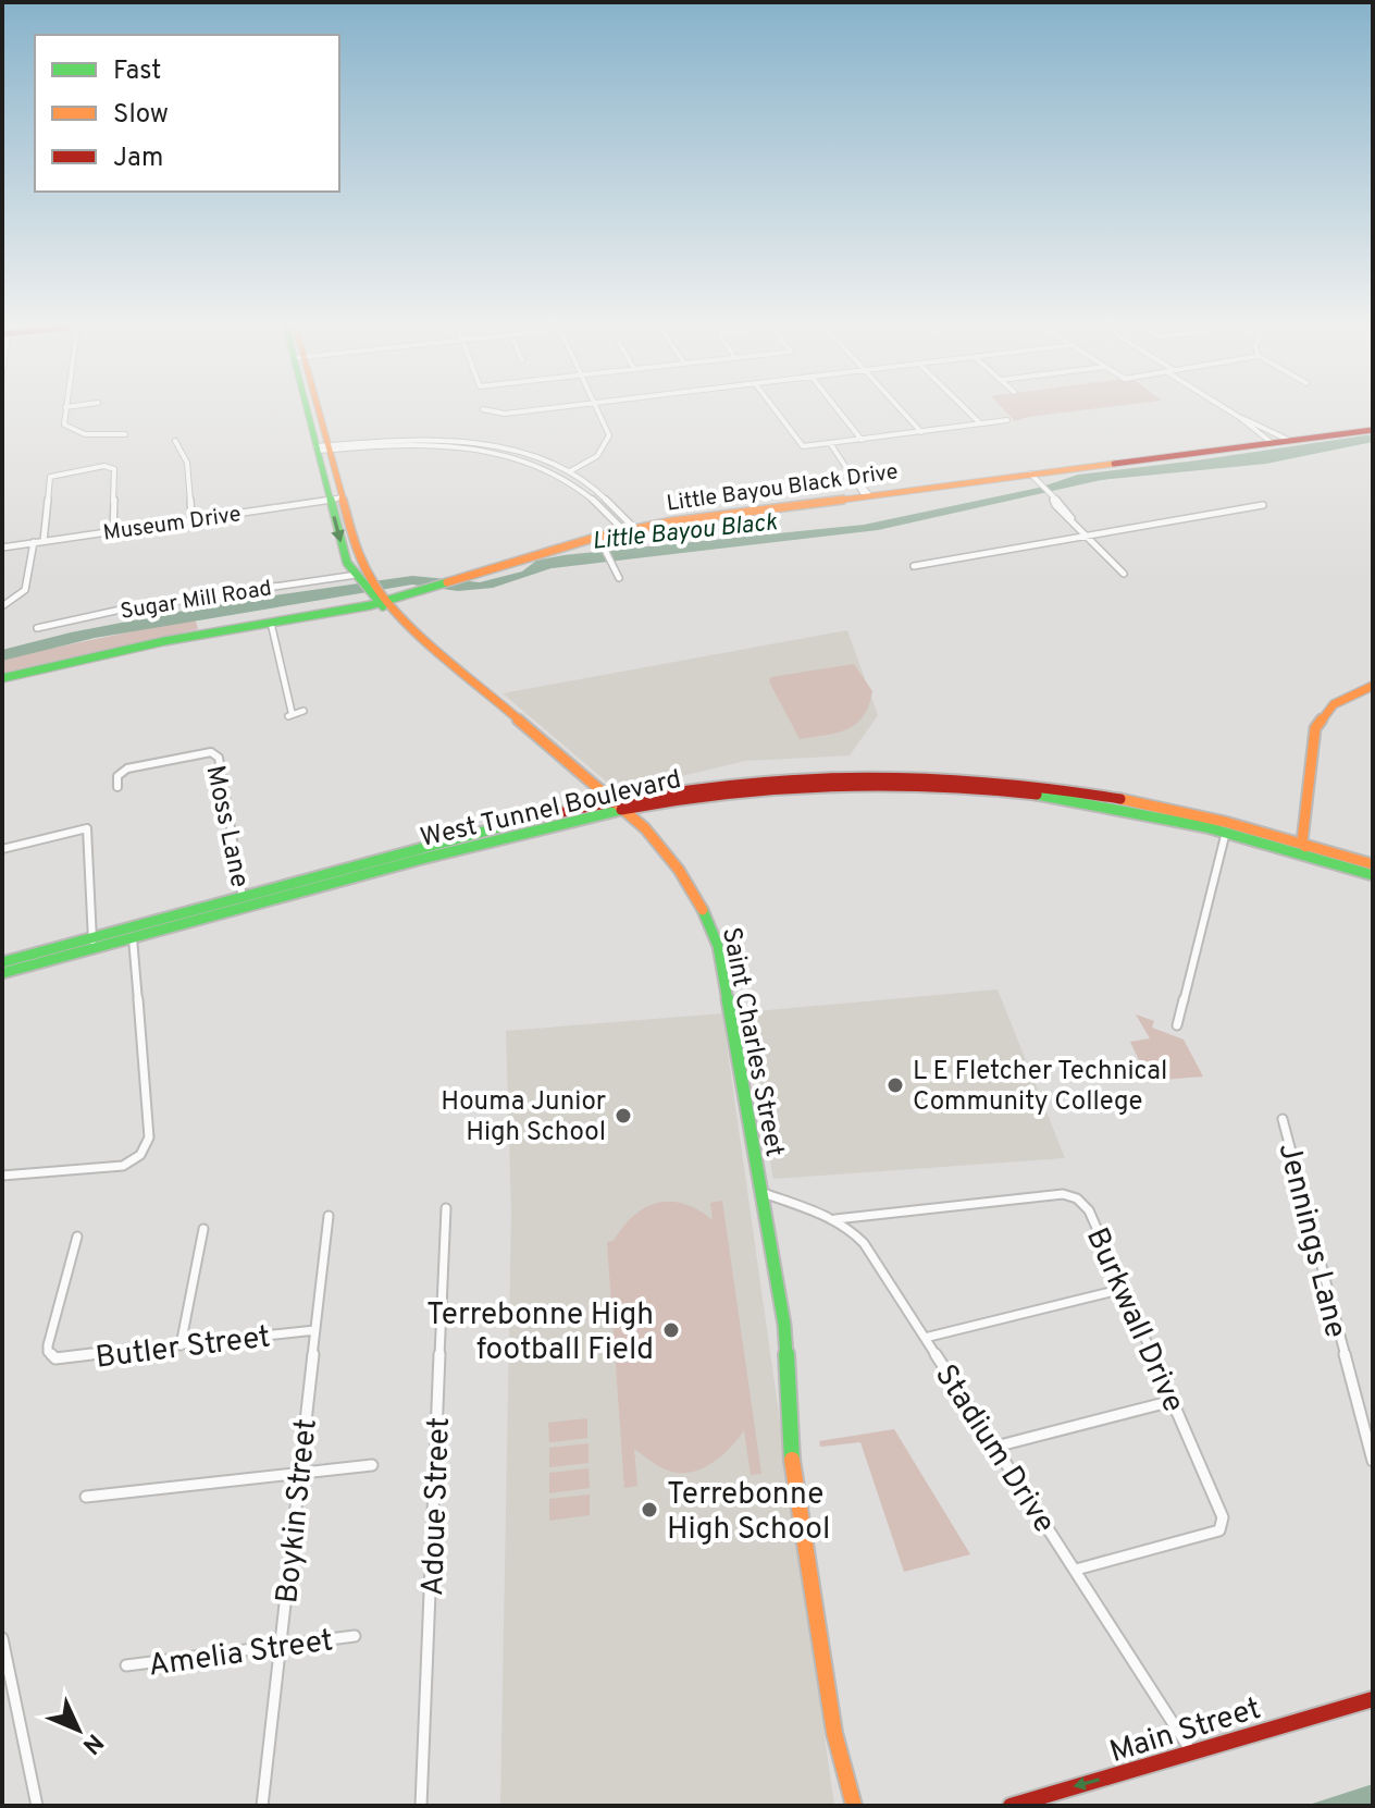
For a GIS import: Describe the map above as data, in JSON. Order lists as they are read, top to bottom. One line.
{"streets":{"main road":["Little Bayou Black Drive","West Tunnel Boulevard","Saint Charles Street","Main Street"],"street":["Museum Drive","Sugar Mill Road","Moss Lane","Jennings Lane","Burkwall Drive","Butler Street","Stadium Drive","Adoue Street","Boykin Street","Amelia Street"]},"crossings":[["Little Bayou Black Drive","Saint Charles Street"],["Museum Drive","Saint Charles Street"],["Sugar Mill Road","Saint Charles Street"],["West Tunnel Boulevard","Moss Lane"],["West Tunnel Boulevard","Saint Charles Street"],["Saint Charles Street","Stadium Drive"],["Burkwall Drive","Stadium Drive"],["Butler Street","Boykin Street"],["Stadium Drive","Main Street"],["Boykin Street","Amelia Street"]],"one_way":["Main Street"],"water":["Little Bayou Black"],"places":["L E Fletcher Technical Community College","Houma Junior High School","Terrebonne High football Field","Terrebonne High School"],"legend":["Fast","Slow","Jam"],"north":"bottom right"}
